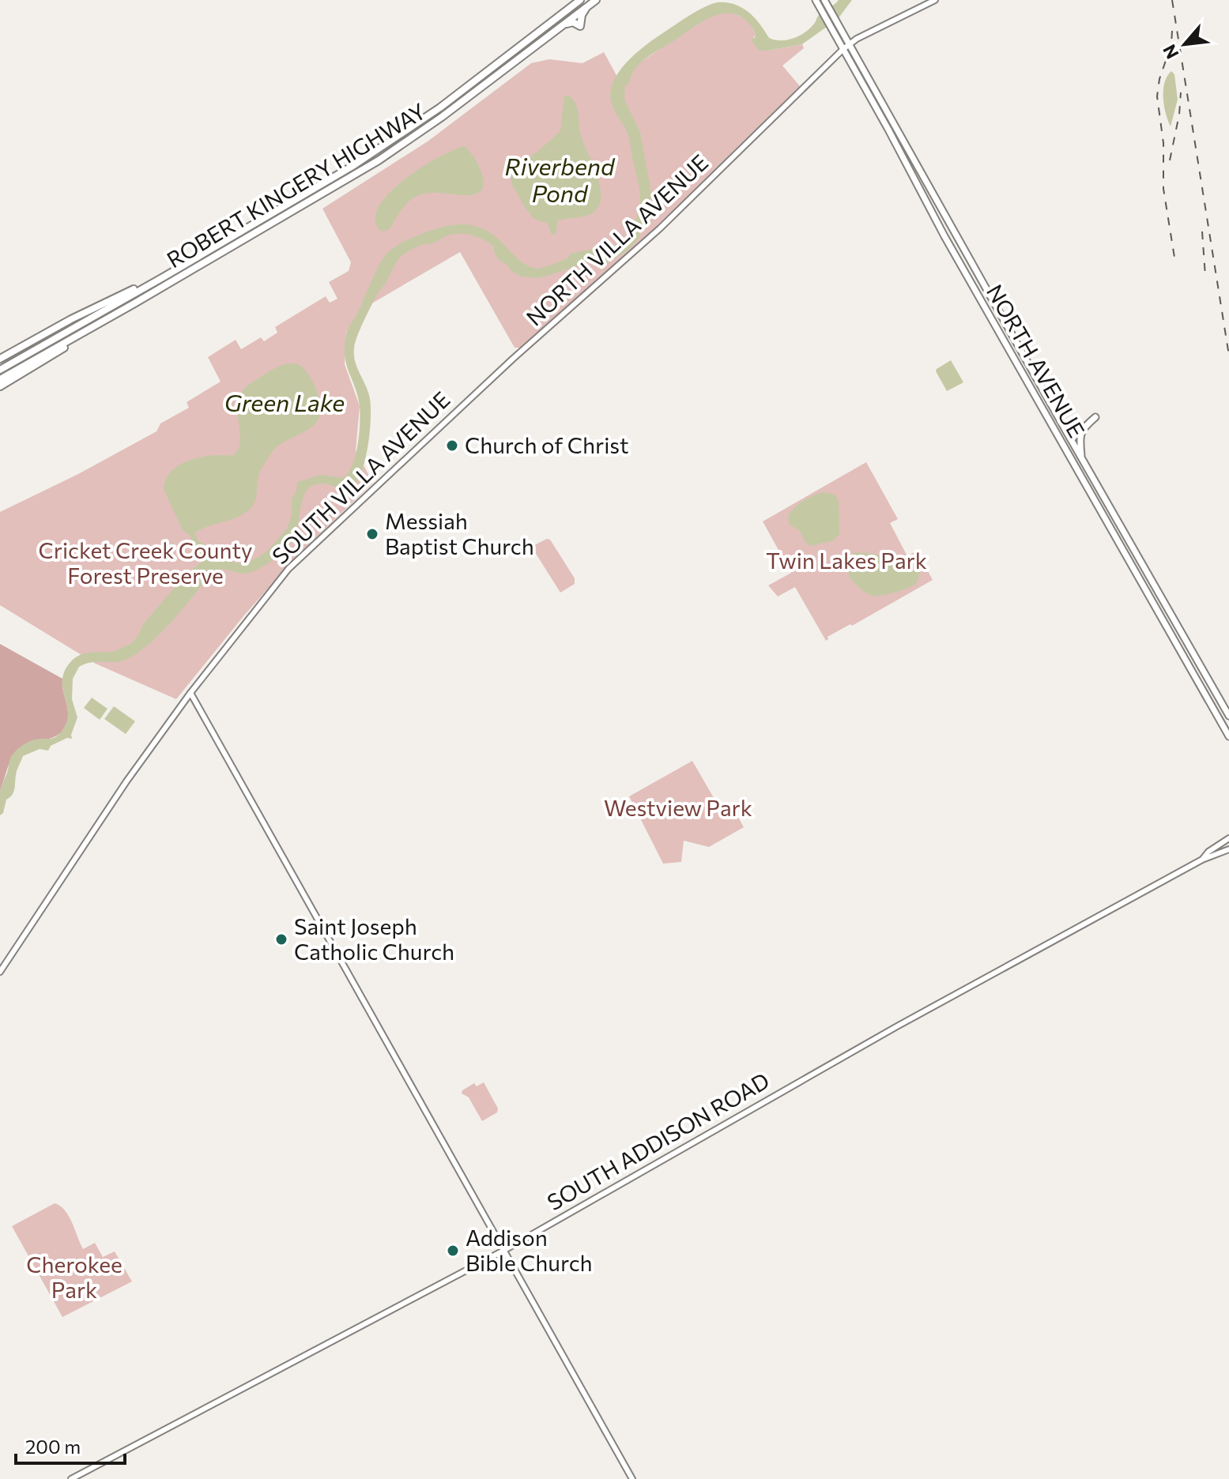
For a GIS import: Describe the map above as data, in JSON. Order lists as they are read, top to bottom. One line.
{"streets":{"highway":["ROBERT KINGERY HIGHWAY"],"main road":["NORTH AVENUE"],"street":["NORTH VILLA AVENUE","SOUTH VILLA AVENUE","SOUTH ADDISON ROAD"]},"crossings":[["NORTH VILLA AVENUE","NORTH AVENUE"],["NORTH VILLA AVENUE","SOUTH VILLA AVENUE"]],"water":["Riverbend Pond","Green Lake"],"parks":["Cricket Creek County Forest Preserve","Twin Lakes Park","Westview Park","Cherokee Park"],"places":["Church of Christ","Messiah Baptist Church","Saint Joseph Catholic Church","Addison Bible Church"],"scale_bar":"200 m","north":"bottom left"}
